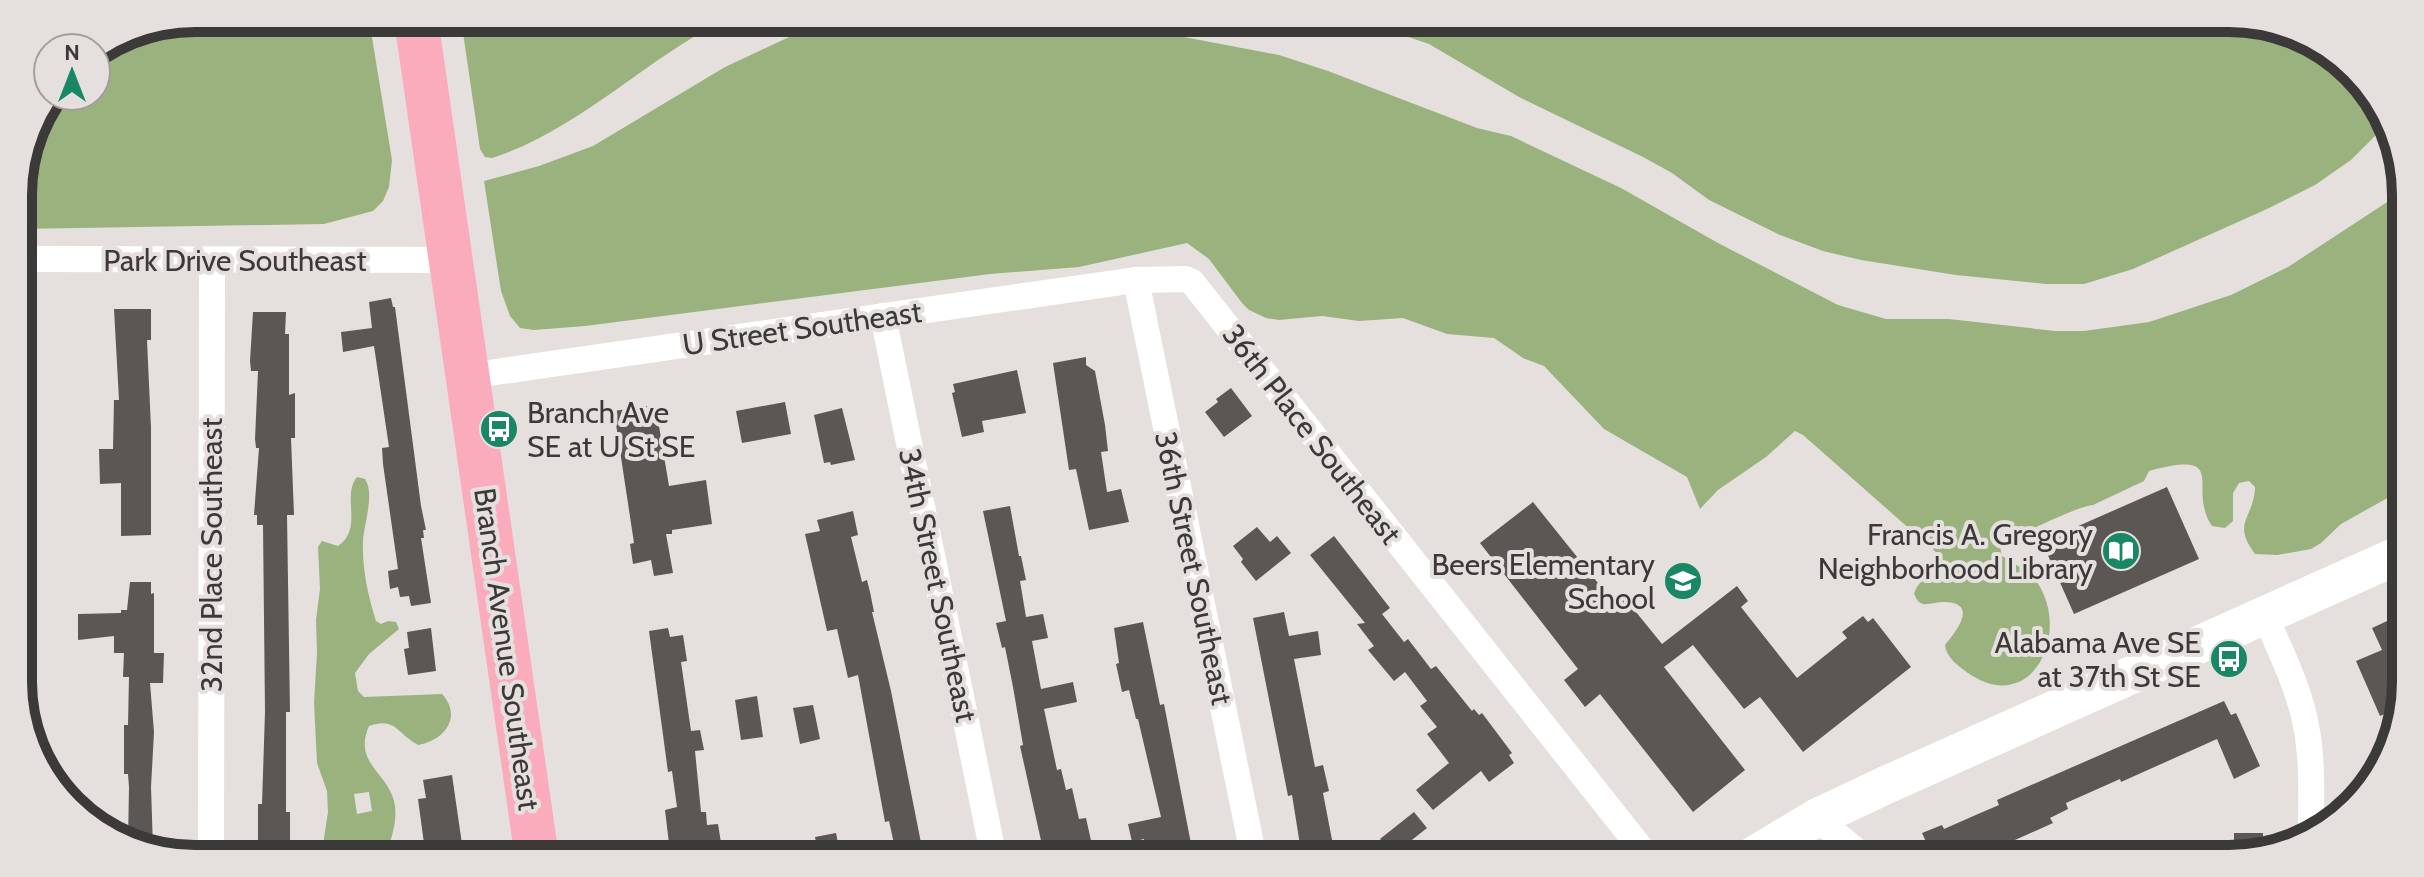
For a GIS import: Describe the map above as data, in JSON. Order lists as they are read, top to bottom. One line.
{"streets":{"highway":["Branch Avenue Southeast"],"street":["Park Drive Southeast","U Street Southeast","36th Place Southeast","32nd Place Southeast","36th Street Southeast","34th Street Southeast"]},"crossings":[["Park Drive Southeast","32nd Place Southeast"],["Park Drive Southeast","Branch Avenue Southeast"],["U Street Southeast","36th Place Southeast"],["U Street Southeast","36th Street Southeast"],["U Street Southeast","34th Street Southeast"],["U Street Southeast","Branch Avenue Southeast"],["36th Place Southeast","36th Street Southeast"]],"places":{"bus stop":["Branch Ave SE at U St SE","Alabama Ave SE at 37th St SE"],"library":["Francis A. Gregory Neighborhood Library"],"school or university":["Beers Elementary School"]},"north":"top"}
